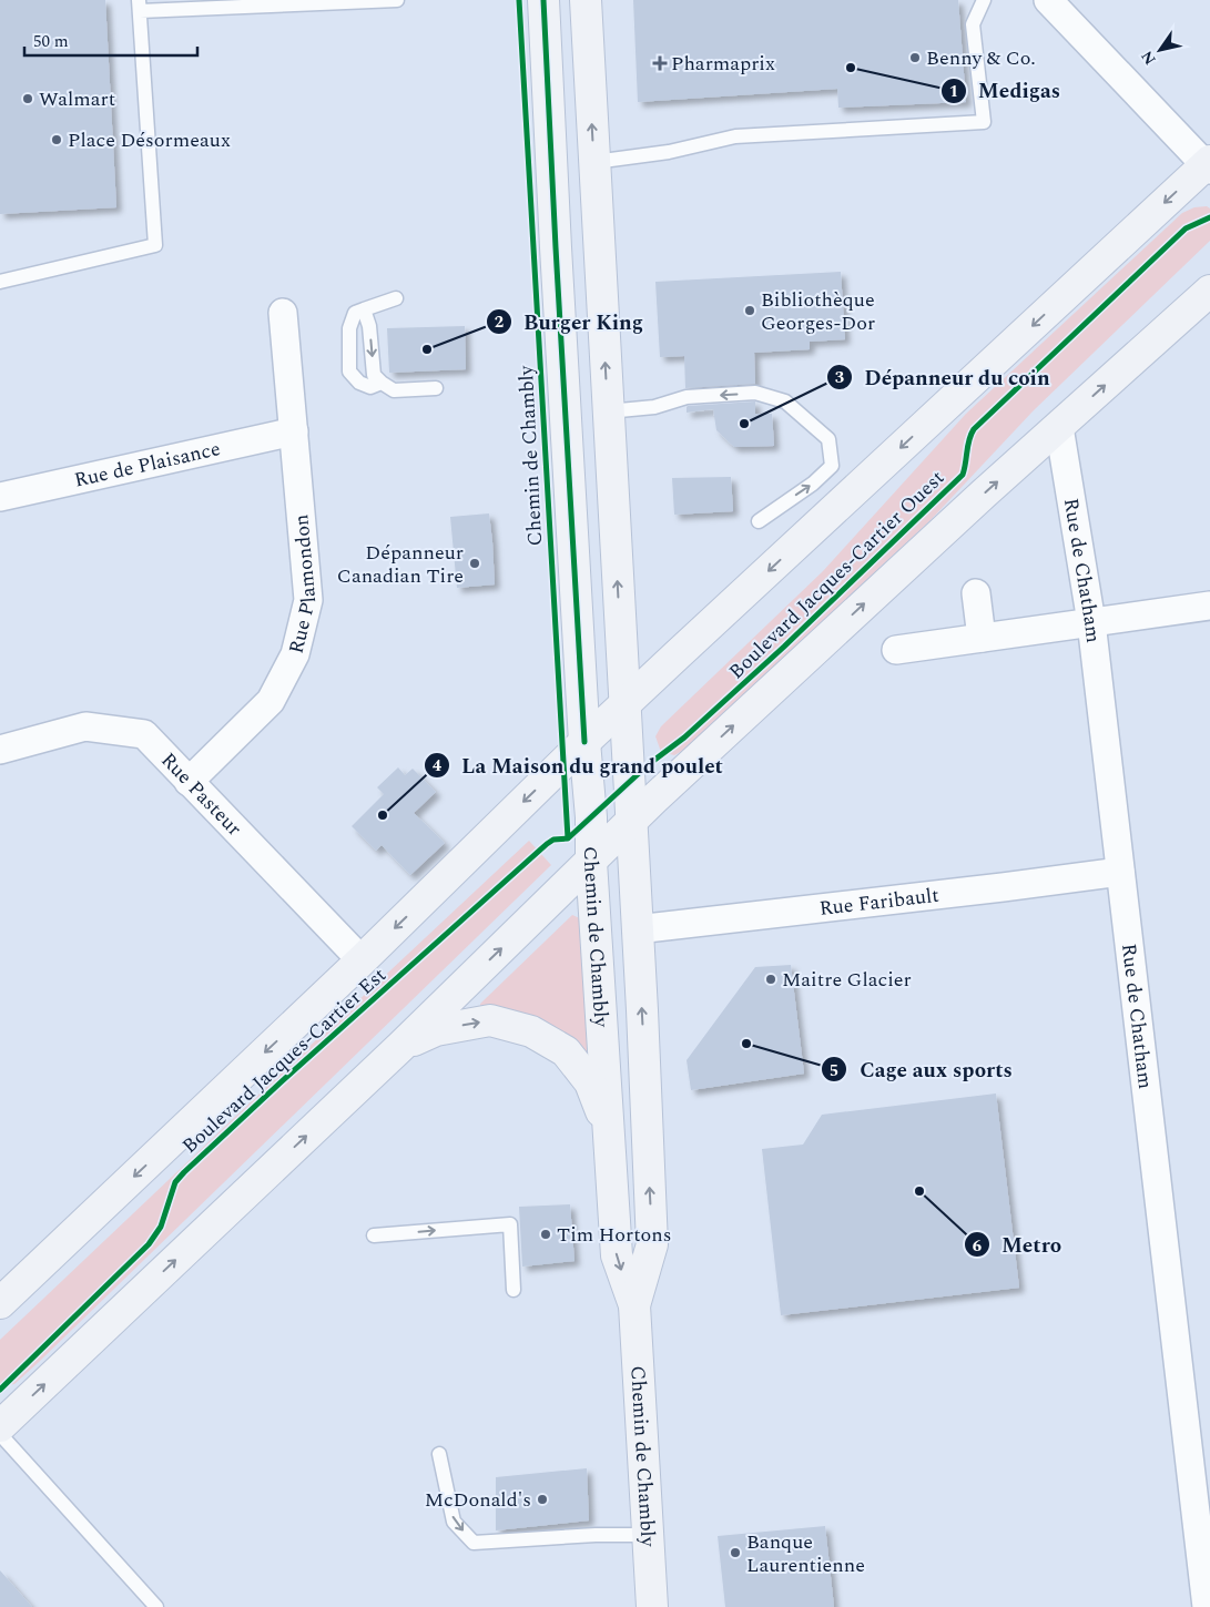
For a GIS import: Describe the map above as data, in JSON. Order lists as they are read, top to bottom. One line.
{"streets":{"main road":["Chemin de Chambly","Boulevard Jacques-Cartier Ouest","Boulevard Jacques-Cartier Est"],"street":["Rue de Plaisance","Rue de Chatham","Rue Plamondon","Rue Pasteur","Rue Faribault"]},"crossings":[["Chemin de Chambly","Boulevard Jacques-Cartier Ouest"],["Chemin de Chambly","Rue Faribault"],["Chemin de Chambly","Boulevard Jacques-Cartier Est"],["Rue de Plaisance","Rue Plamondon"],["Rue de Chatham","Boulevard Jacques-Cartier Ouest"],["Rue de Chatham","Rue Faribault"],["Rue Plamondon","Rue Pasteur"],["Rue Pasteur","Boulevard Jacques-Cartier Est"]],"places":{"other":["Benny & Co.","Medigas","Walmart","Place Désormeaux","Bibliothèque Georges-Dor","Burger King","Dépanneur du coin","Dépanneur Canadian Tire","La Maison du grand poulet","Maitre Glacier","Cage aux sports","Metro","Tim Hortons","McDonald's","Banque Laurentienne"],"health":["Pharmaprix"]},"scale_bar":"50 m","north":"bottom left"}
